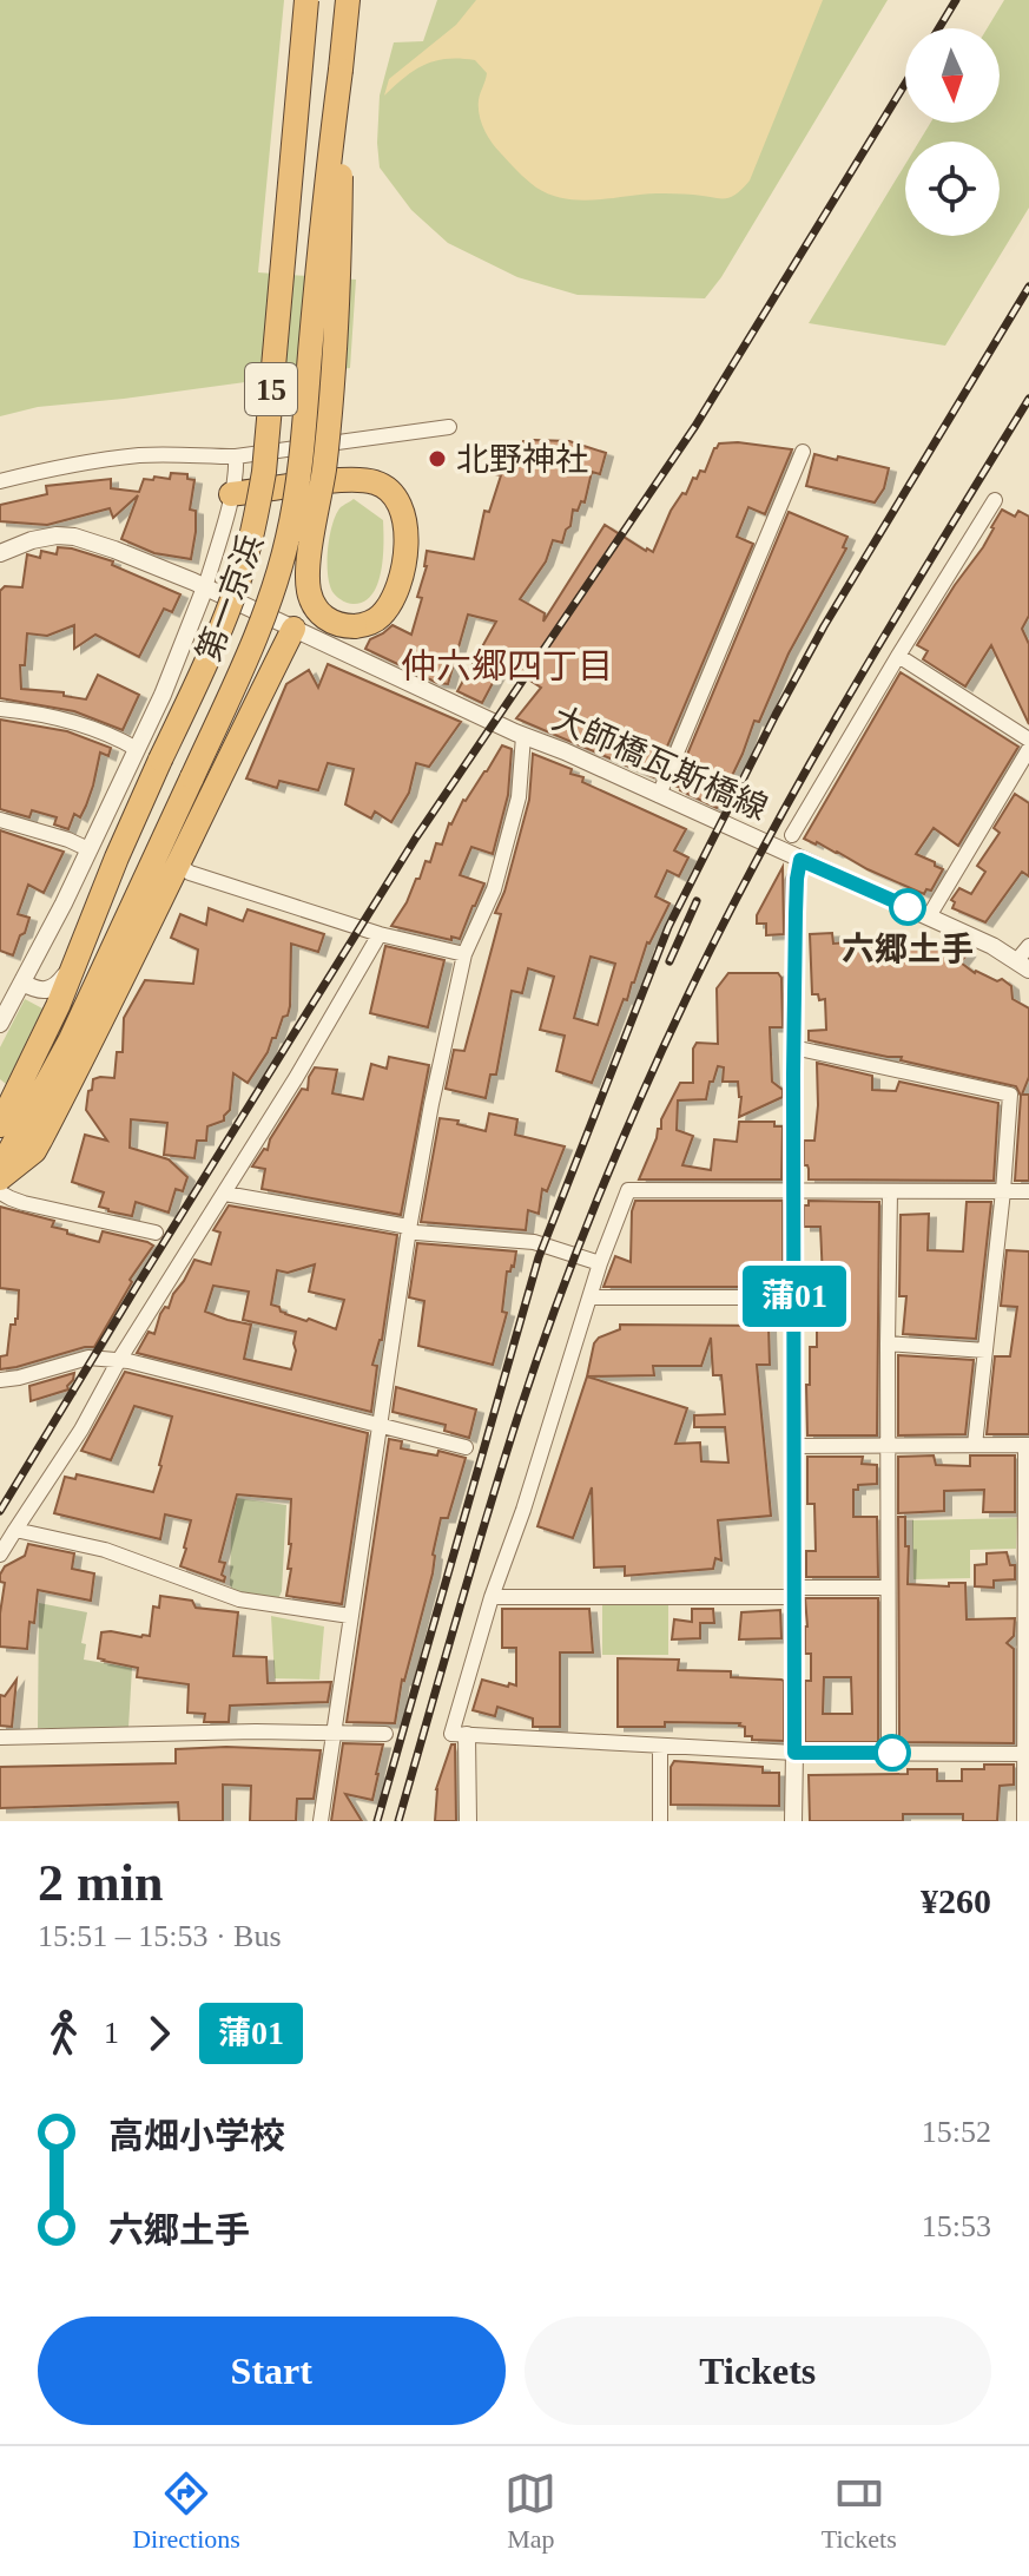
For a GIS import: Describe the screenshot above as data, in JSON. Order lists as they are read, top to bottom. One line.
{"streets":{"highway":["15","第一京浜"],"street":["大師橋瓦斯橋線"]},"districts":["仲六郷四丁目"],"places":["北野神社","六郷土手"],"lines":["bus line 蒲01"],"north":"bottom","page":{"on_map":"蒲01","heading":["2 min","15:51 – 15:53 · Bus","¥260"],"legs":["1","蒲01"],"list":[{"name":"高畑小学校","value":"15:52"},{"name":"六郷土手","value":"15:53"}],"buttons":["Start","Tickets"],"tabs":["Directions","Map","Tickets"]}}
